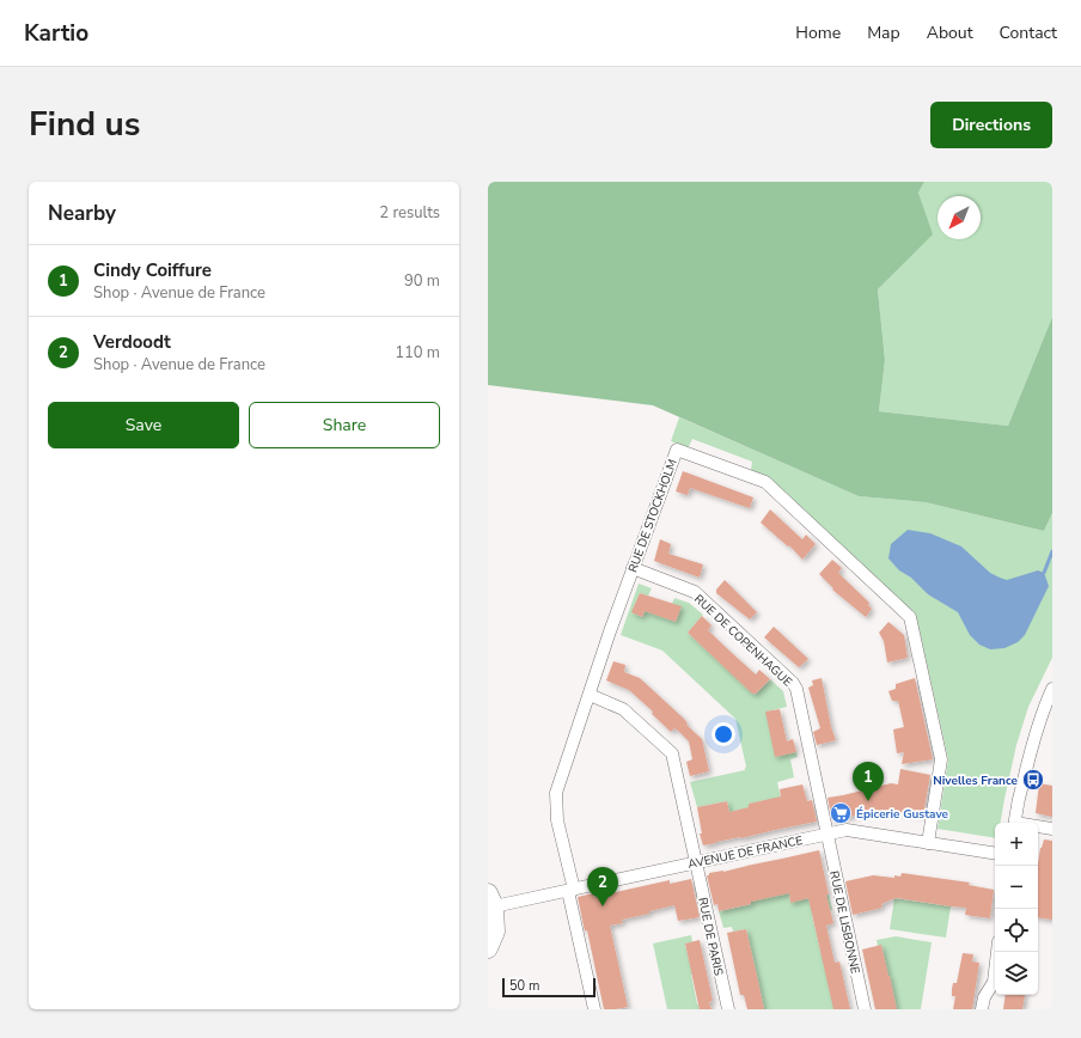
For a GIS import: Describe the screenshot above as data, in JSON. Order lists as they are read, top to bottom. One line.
{"streets":{"street":["RUE DE STOCKHOLM","RUE DE COPENHAGUE","AVENUE DE FRANCE","RUE DE LISBONNE","RUE DE PARIS"]},"crossings":[["RUE DE STOCKHOLM","RUE DE COPENHAGUE"],["RUE DE STOCKHOLM","AVENUE DE FRANCE"],["RUE DE STOCKHOLM","RUE DE PARIS"],["RUE DE COPENHAGUE","AVENUE DE FRANCE"],["RUE DE COPENHAGUE","RUE DE LISBONNE"],["AVENUE DE FRANCE","RUE DE LISBONNE"],["AVENUE DE FRANCE","RUE DE PARIS"]],"places":{"bus stop":["Nivelles France"],"supermarket":["Épicerie Gustave"]},"scale_bar":"50 m","north":"bottom left","page":{"header":"Kartio","nav":["Home","Map","About","Contact"],"title":"Find us","buttons":["Directions",["Save","Share"]],"heading":["Nearby","2 results"],"list":[{"mark":"1","name":"Cindy Coiffure","note":"Shop · Avenue de France","value":"90 m"},{"mark":"2","name":"Verdoodt","note":"Shop · Avenue de France","value":"110 m"}],"pins":["1","2"],"map_buttons":["+","−"],"scale":"50 m"}}
